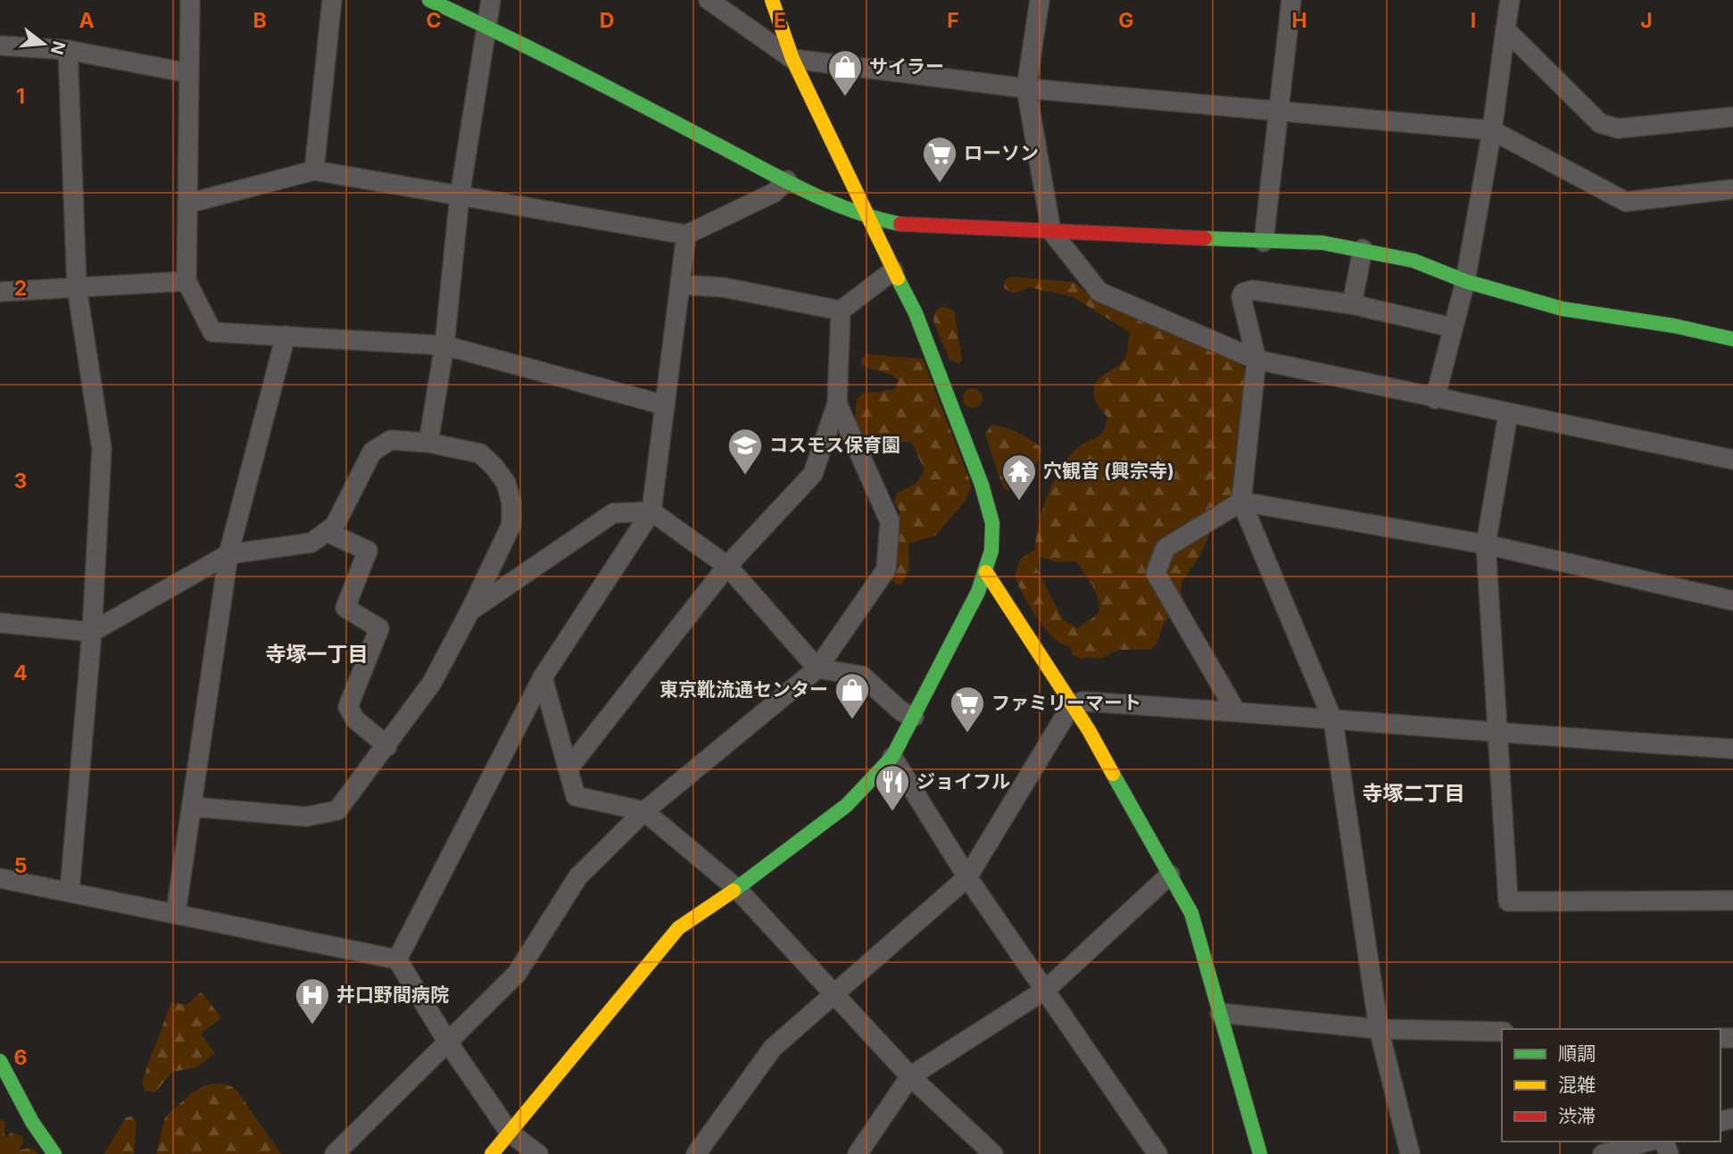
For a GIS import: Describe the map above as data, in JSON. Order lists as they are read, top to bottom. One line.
{"districts":["寺塚一丁目","寺塚二丁目"],"places":{"shop":["サイラー","東京靴流通センター"],"supermarket":["ローソン","ファミリーマート"],"school or university":["コスモス保育園"],"temple":["穴観音 (興宗寺)"],"restaurant":["ジョイフル"],"hospital":["井口野間病院"]},"legend":["順調","混雑","渋滞"],"north":"right","grid":{"columns":["A","B","C","D","E","F","G","H","I","J"],"rows":["1","2","3","4","5","6"]}}
